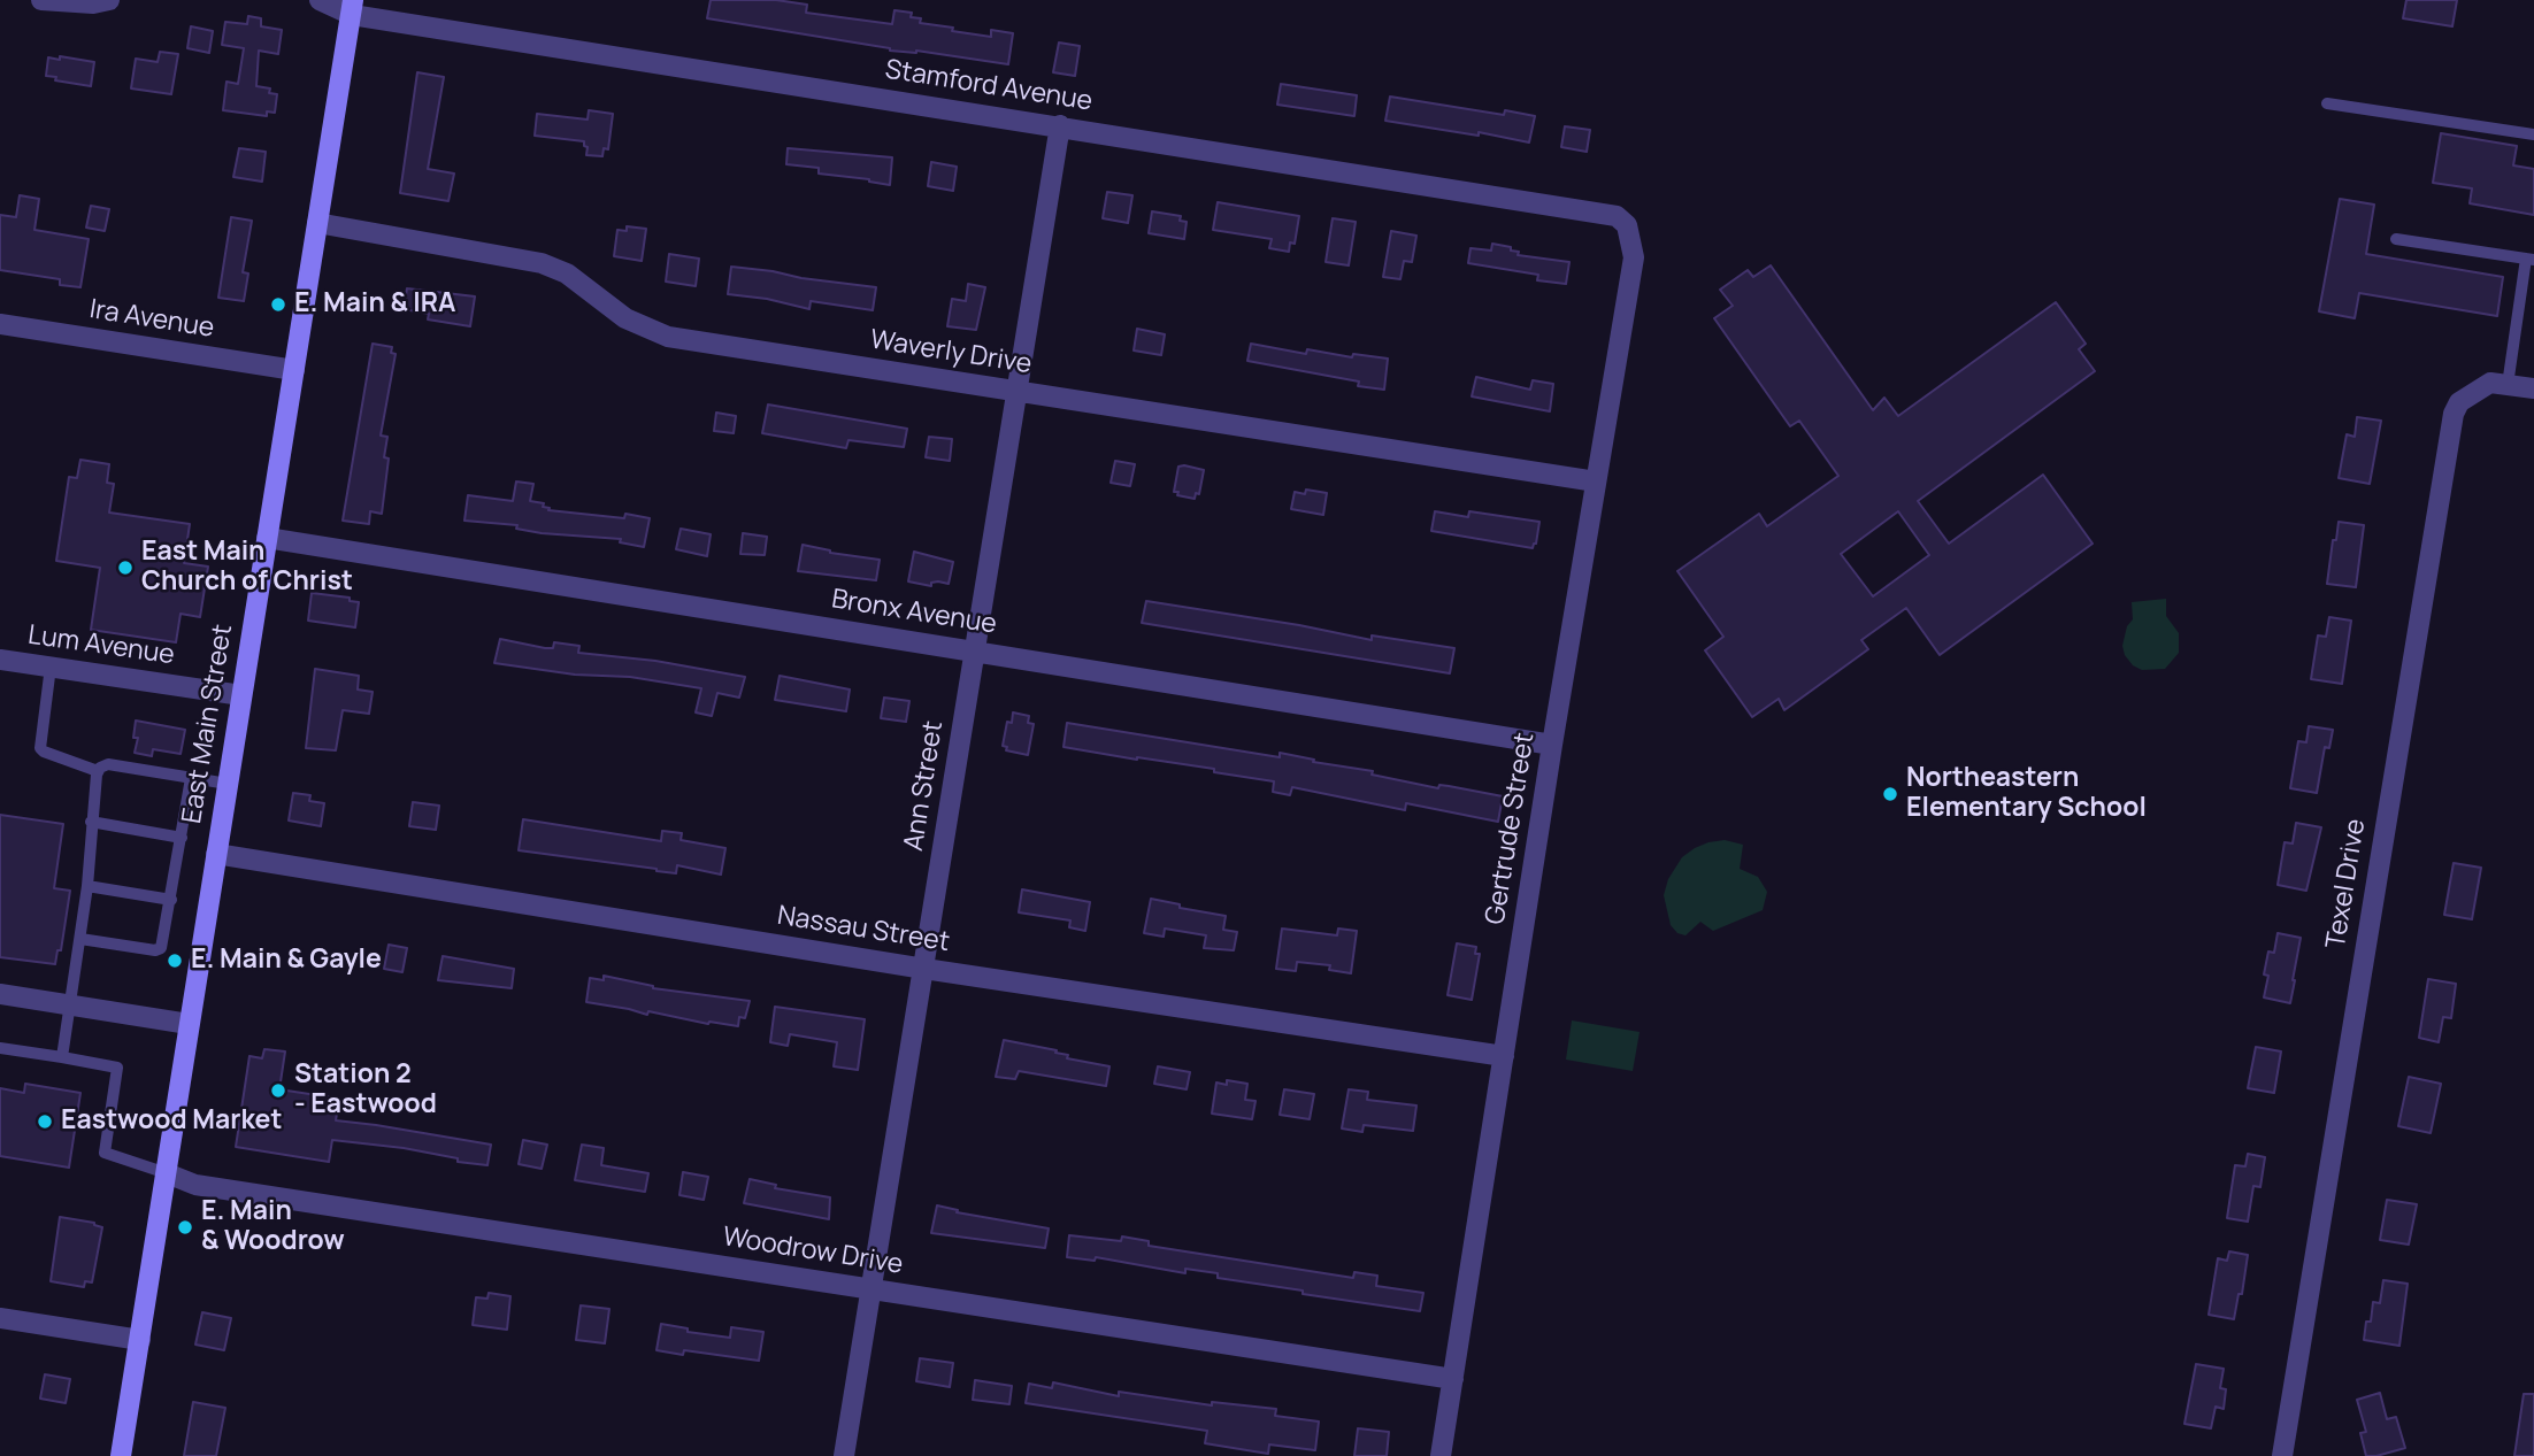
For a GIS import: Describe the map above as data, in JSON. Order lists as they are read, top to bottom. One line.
{"streets":{"street":["Stamford Avenue","Ira Avenue","Waverly Drive","Bronx Avenue","Lum Avenue","East Main Street","Ann Street","Gertrude Street","Texel Drive","Nassau Street","Woodrow Drive"]},"crossings":[["Stamford Avenue","East Main Street"],["Stamford Avenue","Ann Street"],["Stamford Avenue","Gertrude Street"],["Ira Avenue","East Main Street"],["Waverly Drive","East Main Street"],["Waverly Drive","Ann Street"],["Waverly Drive","Gertrude Street"],["Bronx Avenue","East Main Street"],["Bronx Avenue","Ann Street"],["Bronx Avenue","Gertrude Street"],["Lum Avenue","East Main Street"],["East Main Street","Nassau Street"],["East Main Street","Woodrow Drive"],["Ann Street","Nassau Street"],["Ann Street","Woodrow Drive"],["Gertrude Street","Nassau Street"],["Gertrude Street","Woodrow Drive"]],"places":["E. Main & IRA","East Main Church of Christ","Northeastern Elementary School","E. Main & Gayle","Station 2 - Eastwood","Eastwood Market","E. Main & Woodrow"]}
